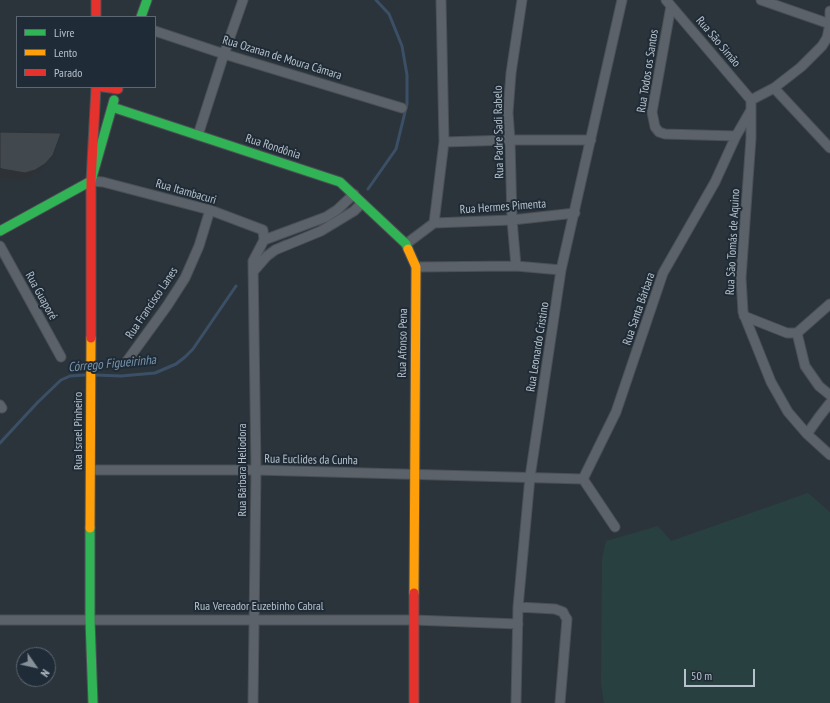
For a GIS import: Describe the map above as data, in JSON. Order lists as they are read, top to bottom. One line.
{"streets":{"street":["Rua São Simão","Rua Ozanan de Moura Câmara","Rua Todos os Santos","Rua Padre Sadi Rabelo","Rua Rondônia","Rua Itambacuri","Rua Hermes Pimenta","Rua São Tomás de Aquino","Rua Guaporé","Rua Francisco Lanes","Rua Santa Bárbara","Rua Afonso Pena","Rua Leonardo Cristino","Rua Israel Pinheiro","Rua Euclides da Cunha","Rua Bárbara Heliodora","Rua Vereador Euzebinho Cabral"]},"crossings":[["Rua São Simão","Rua Todos os Santos"],["Rua São Simão","Rua São Tomás de Aquino"],["Rua Todos os Santos","Rua Santa Bárbara"],["Rua Padre Sadi Rabelo","Rua Hermes Pimenta"],["Rua Rondônia","Rua Afonso Pena"],["Rua Itambacuri","Rua Francisco Lanes"],["Rua Itambacuri","Rua Israel Pinheiro"],["Rua Itambacuri","Rua Bárbara Heliodora"],["Rua Hermes Pimenta","Rua Leonardo Cristino"],["Rua São Tomás de Aquino","Rua Santa Bárbara"],["Rua Afonso Pena","Rua Euclides da Cunha"],["Rua Afonso Pena","Rua Vereador Euzebinho Cabral"],["Rua Leonardo Cristino","Rua Euclides da Cunha"],["Rua Leonardo Cristino","Rua Vereador Euzebinho Cabral"],["Rua Israel Pinheiro","Rua Euclides da Cunha"],["Rua Israel Pinheiro","Rua Vereador Euzebinho Cabral"],["Rua Euclides da Cunha","Rua Bárbara Heliodora"],["Rua Bárbara Heliodora","Rua Vereador Euzebinho Cabral"]],"water":["Córrego Figueirinha"],"legend":["Livre","Lento","Parado"],"scale_bar":"50 m","north":"bottom right"}
